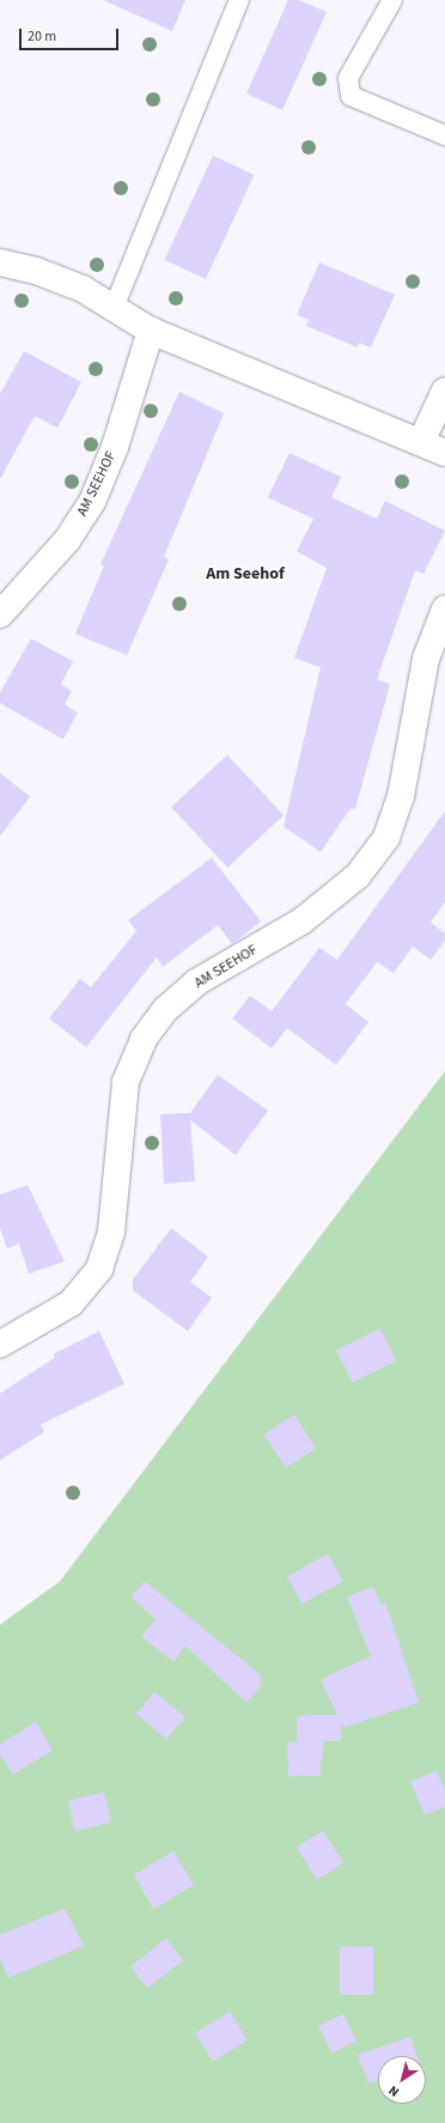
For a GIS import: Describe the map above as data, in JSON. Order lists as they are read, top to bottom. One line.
{"streets":{"street":["AM SEEHOF"]},"districts":["Am Seehof"],"scale_bar":"20 m","north":"bottom left"}
